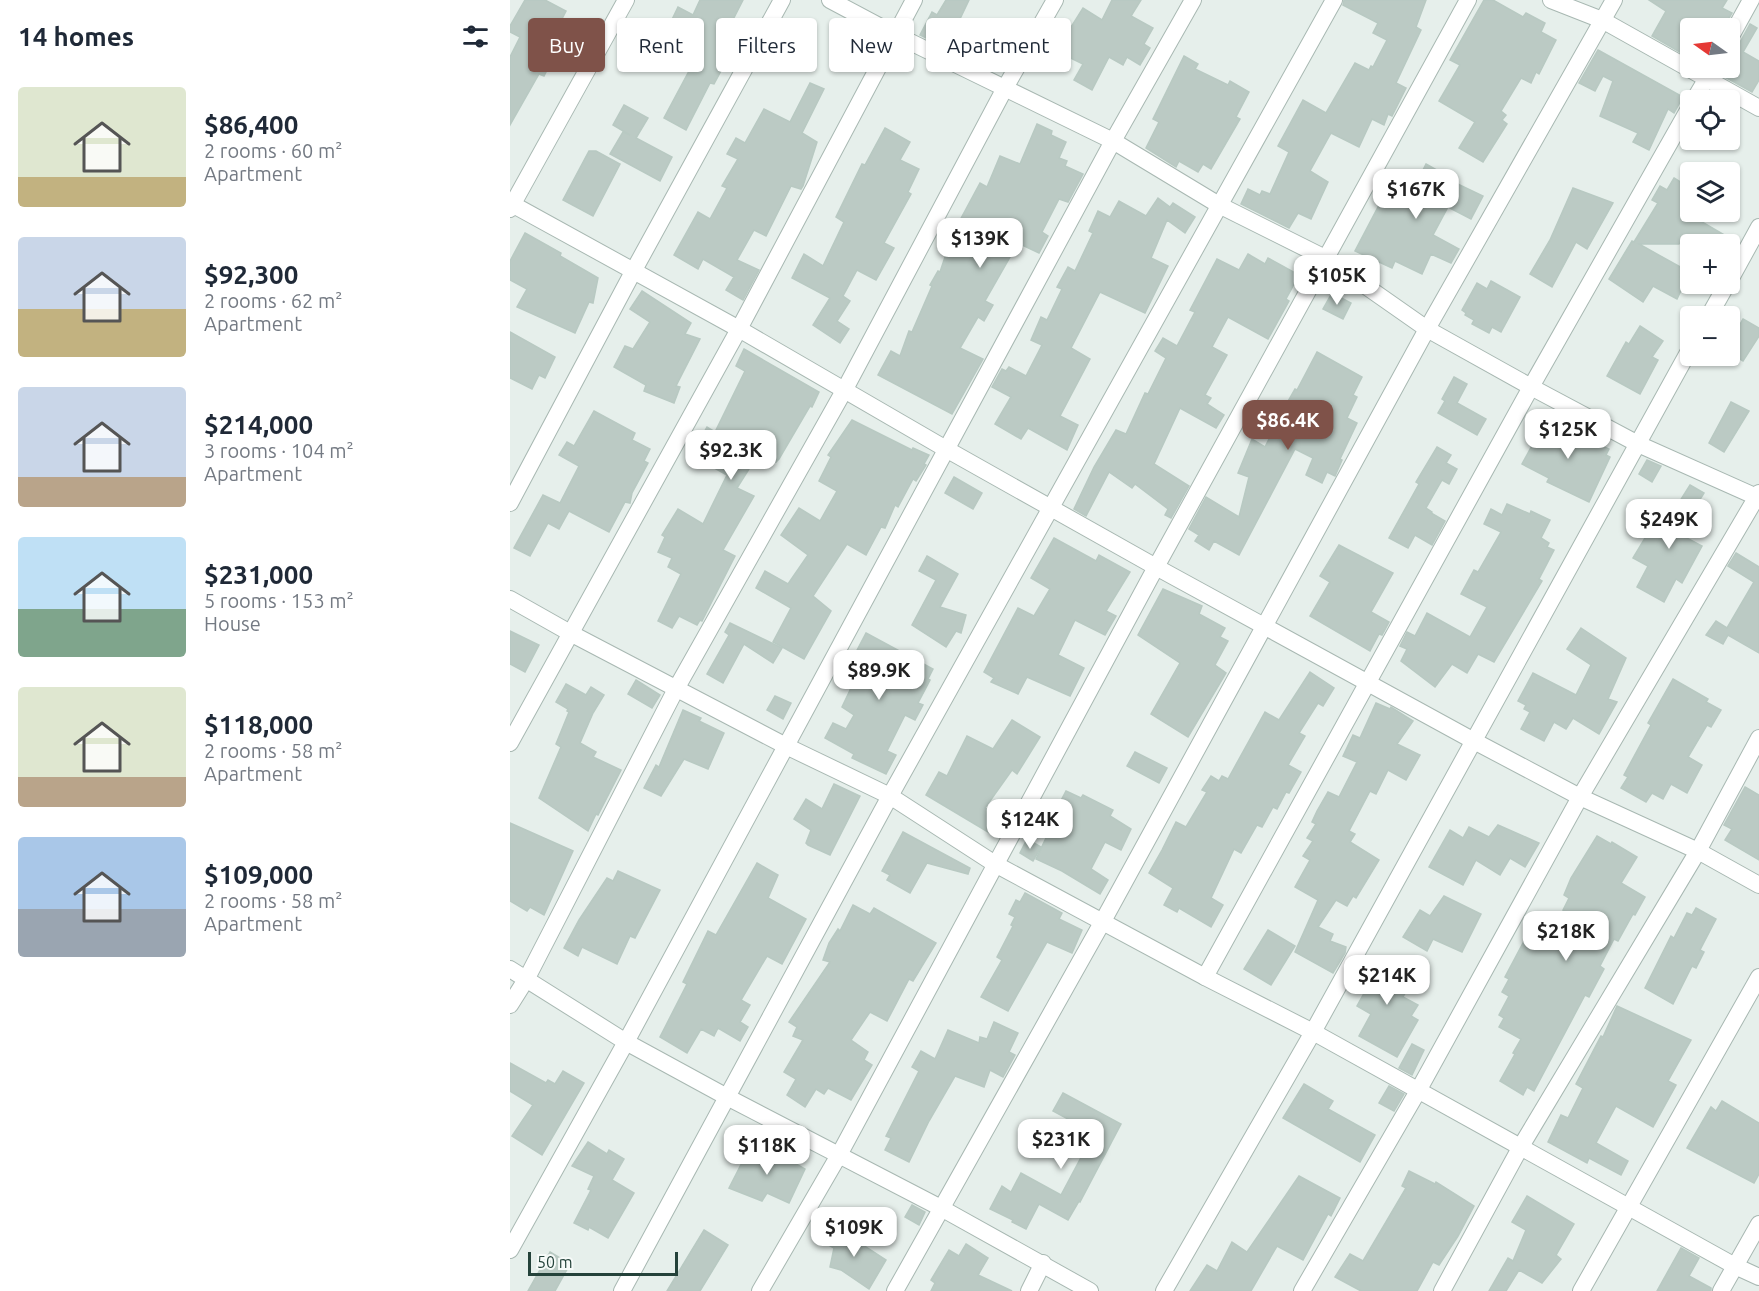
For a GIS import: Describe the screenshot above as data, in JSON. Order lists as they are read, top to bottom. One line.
{"scale_bar":"50 m","north":"left","page":{"heading":"14 homes","map_buttons":["+","−"],"chip":["Buy","Rent","Filters","New","Apartment"],"list":[{"name":"$86,400","note":"2 rooms · 60 m² · Apartment"},{"name":"$92,300","note":"2 rooms · 62 m² · Apartment"},{"name":"$214,000","note":"3 rooms · 104 m² · Apartment"},{"name":"$231,000","note":"5 rooms · 153 m² · House"},{"name":"$118,000","note":"2 rooms · 58 m² · Apartment"},{"name":"$109,000","note":"2 rooms · 58 m² · Apartment"}],"price":["$167K","$139K","$105K","$86.4K","$125K","$92.3K","$249K","$89.9K","$124K","$218K","$214K","$231K","$118K","$109K"],"scale":"50 m"}}
